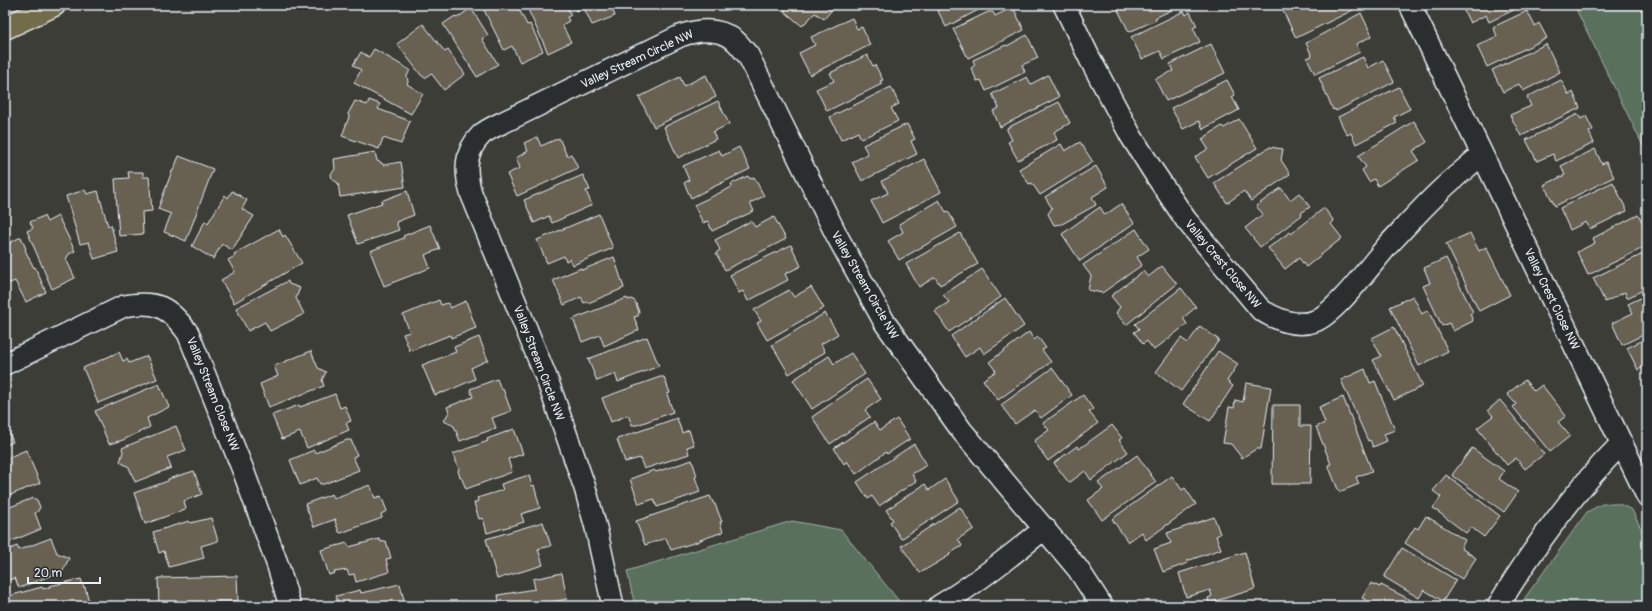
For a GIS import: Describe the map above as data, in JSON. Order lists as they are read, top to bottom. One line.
{"streets":{"street":["Valley Stream Circle NW","Valley Crest Close NW","Valley Stream Close NW"]},"scale_bar":"20 m"}
